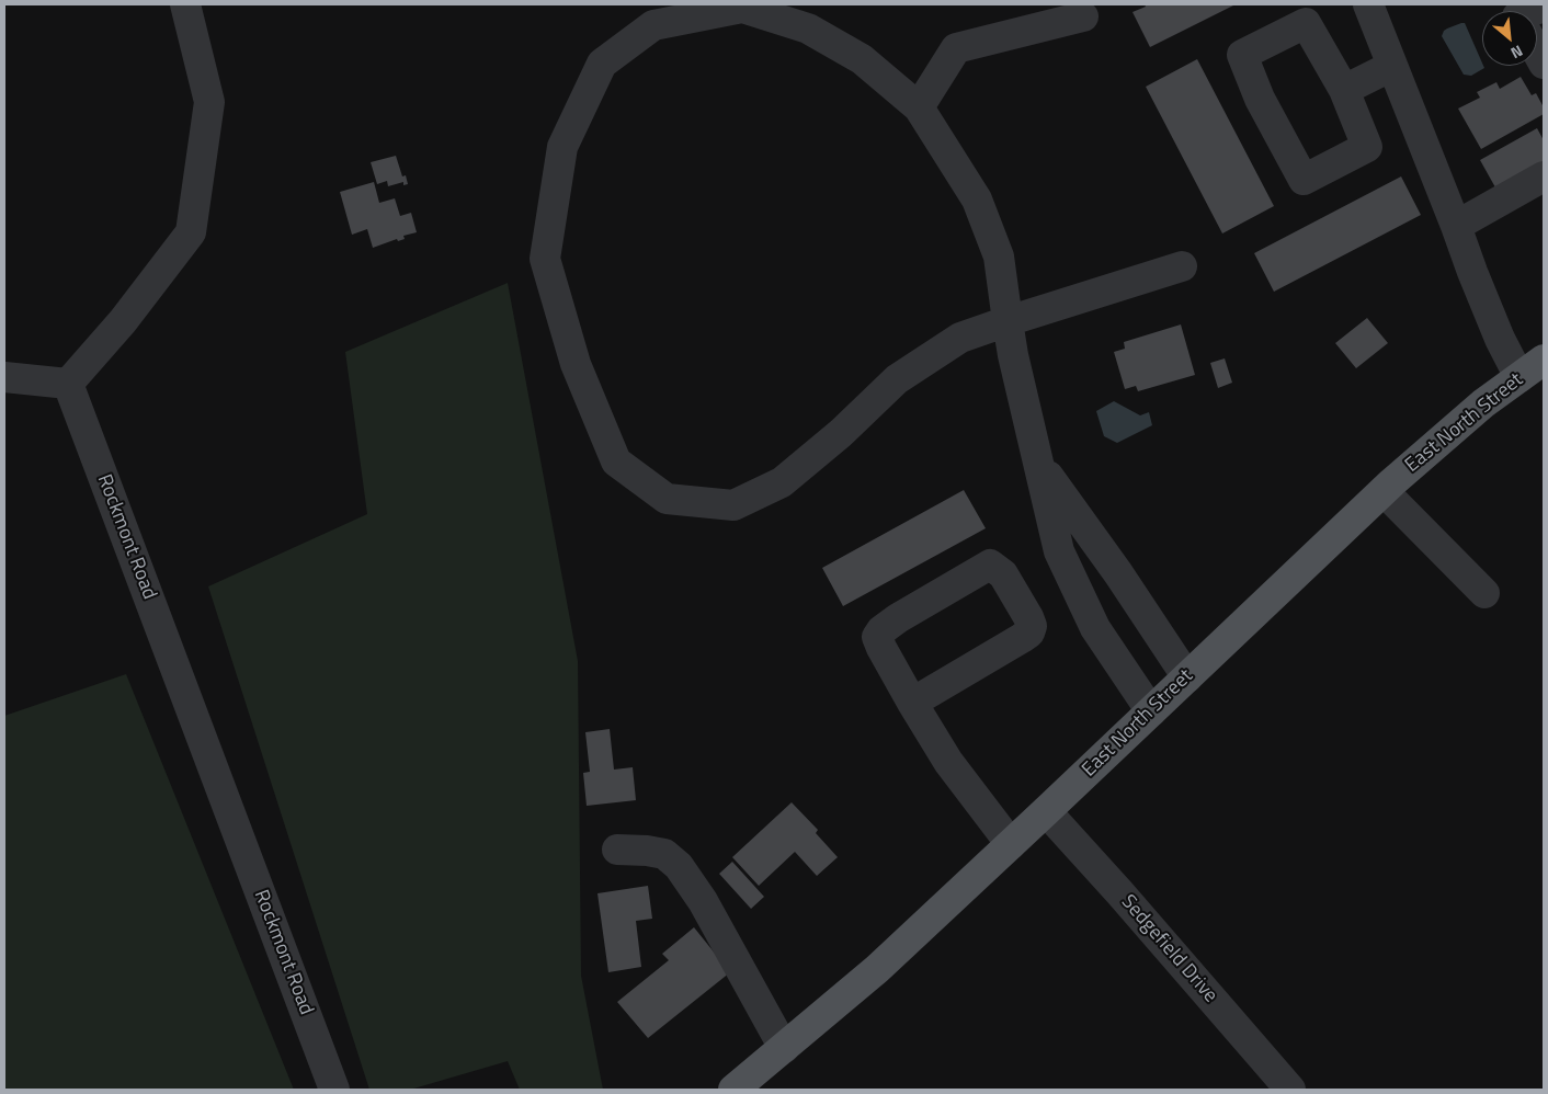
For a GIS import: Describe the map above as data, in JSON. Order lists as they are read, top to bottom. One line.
{"streets":{"main road":["East North Street"],"street":["Rockmont Road","Sedgefield Drive"]},"crossings":[["East North Street","Sedgefield Drive"]],"north":"bottom right"}
